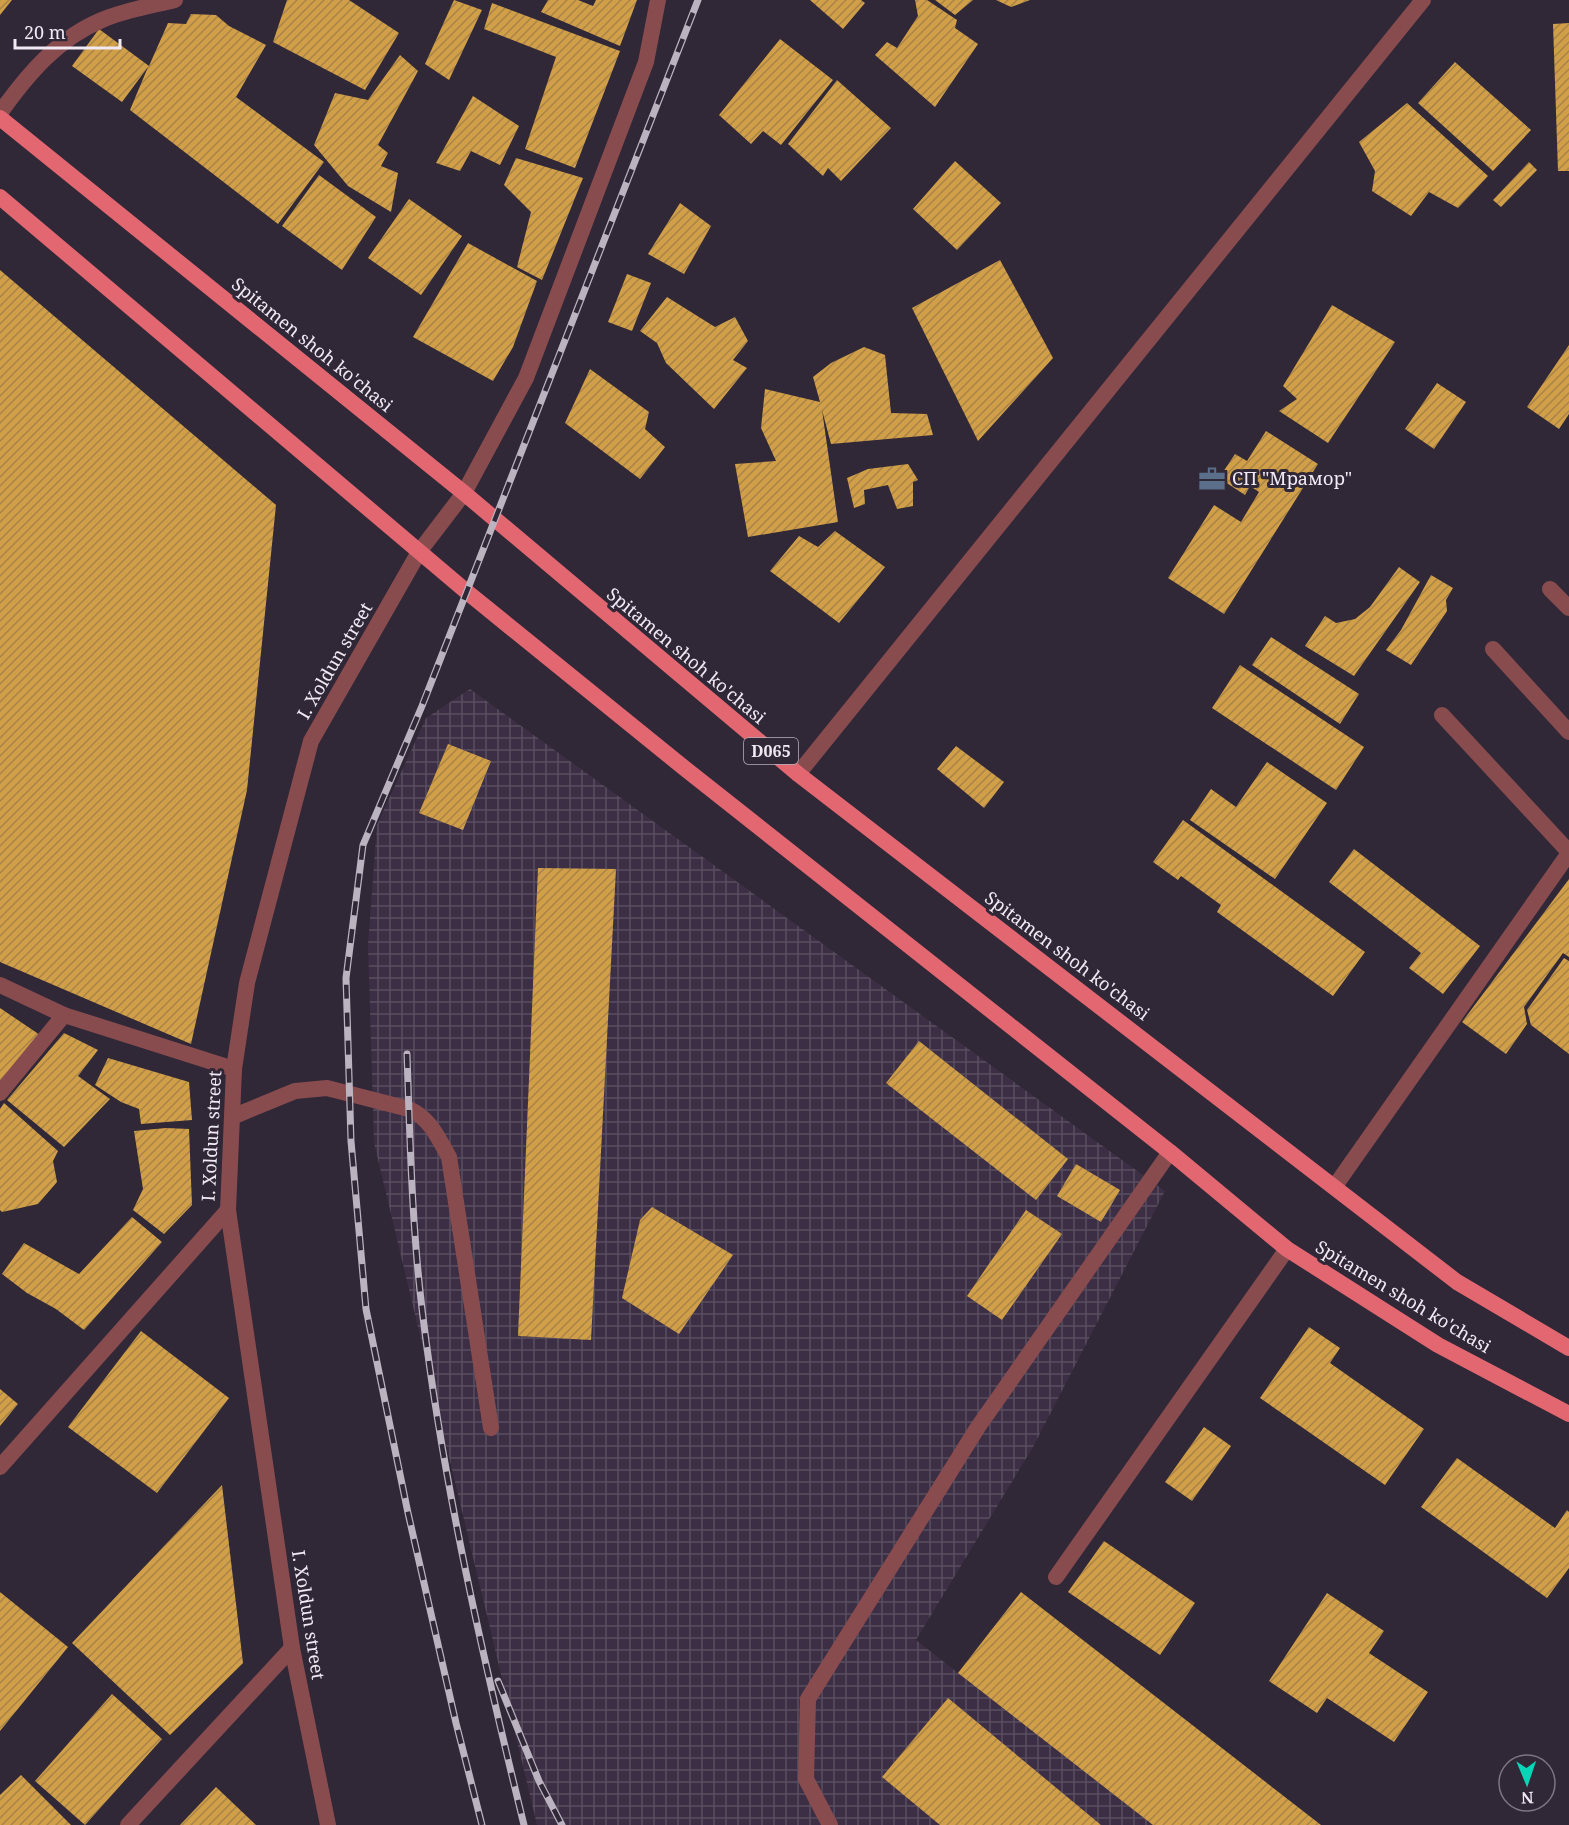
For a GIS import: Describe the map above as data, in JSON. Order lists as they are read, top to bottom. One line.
{"streets":{"main road":["Spitamen shoh ko'chasi","D065"],"street":["I. Xoldun street"]},"crossings":[["Spitamen shoh ko'chasi","I. Xoldun street"]],"places":{"office":["СП \"Мрамор\""]},"scale_bar":"20 m","north":"bottom"}
